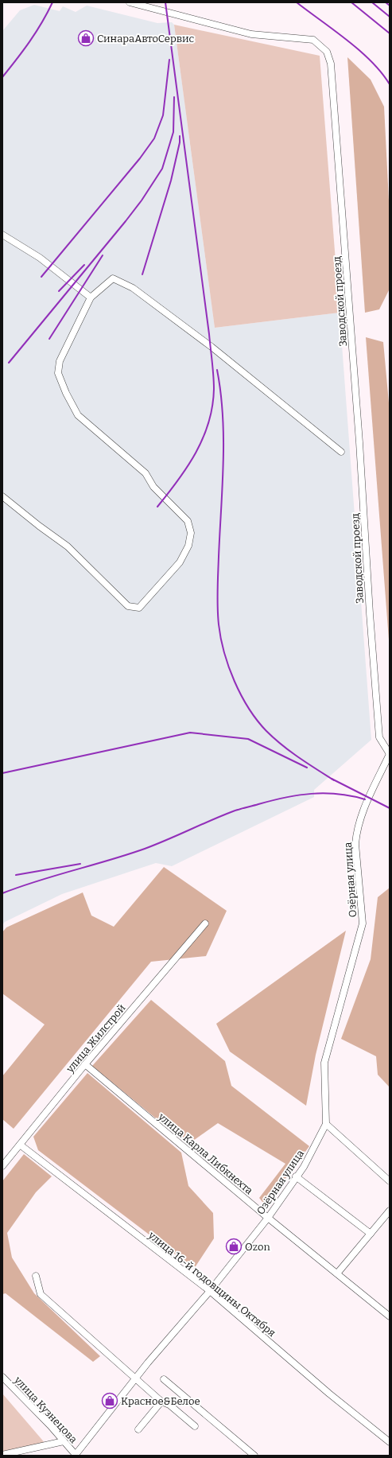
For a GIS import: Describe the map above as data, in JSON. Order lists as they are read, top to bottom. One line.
{"streets":{"street":["Заводской проезд","Озёрная улица","улица Жилстрой","улица Карла Либкнехта","улица 16-й годовщины Октября","улица Кузнецова"]},"crossings":[["Заводской проезд","Озёрная улица"],["Озёрная улица","улица Карла Либкнехта"],["Озёрная улица","улица 16-й годовщины Октября"],["Озёрная улица","улица Кузнецова"],["улица Жилстрой","улица Карла Либкнехта"],["улица Жилстрой","улица 16-й годовщины Октября"]],"places":{"shop":["СинараАвтоСервис","Ozon","Красное&Белое"]}}
